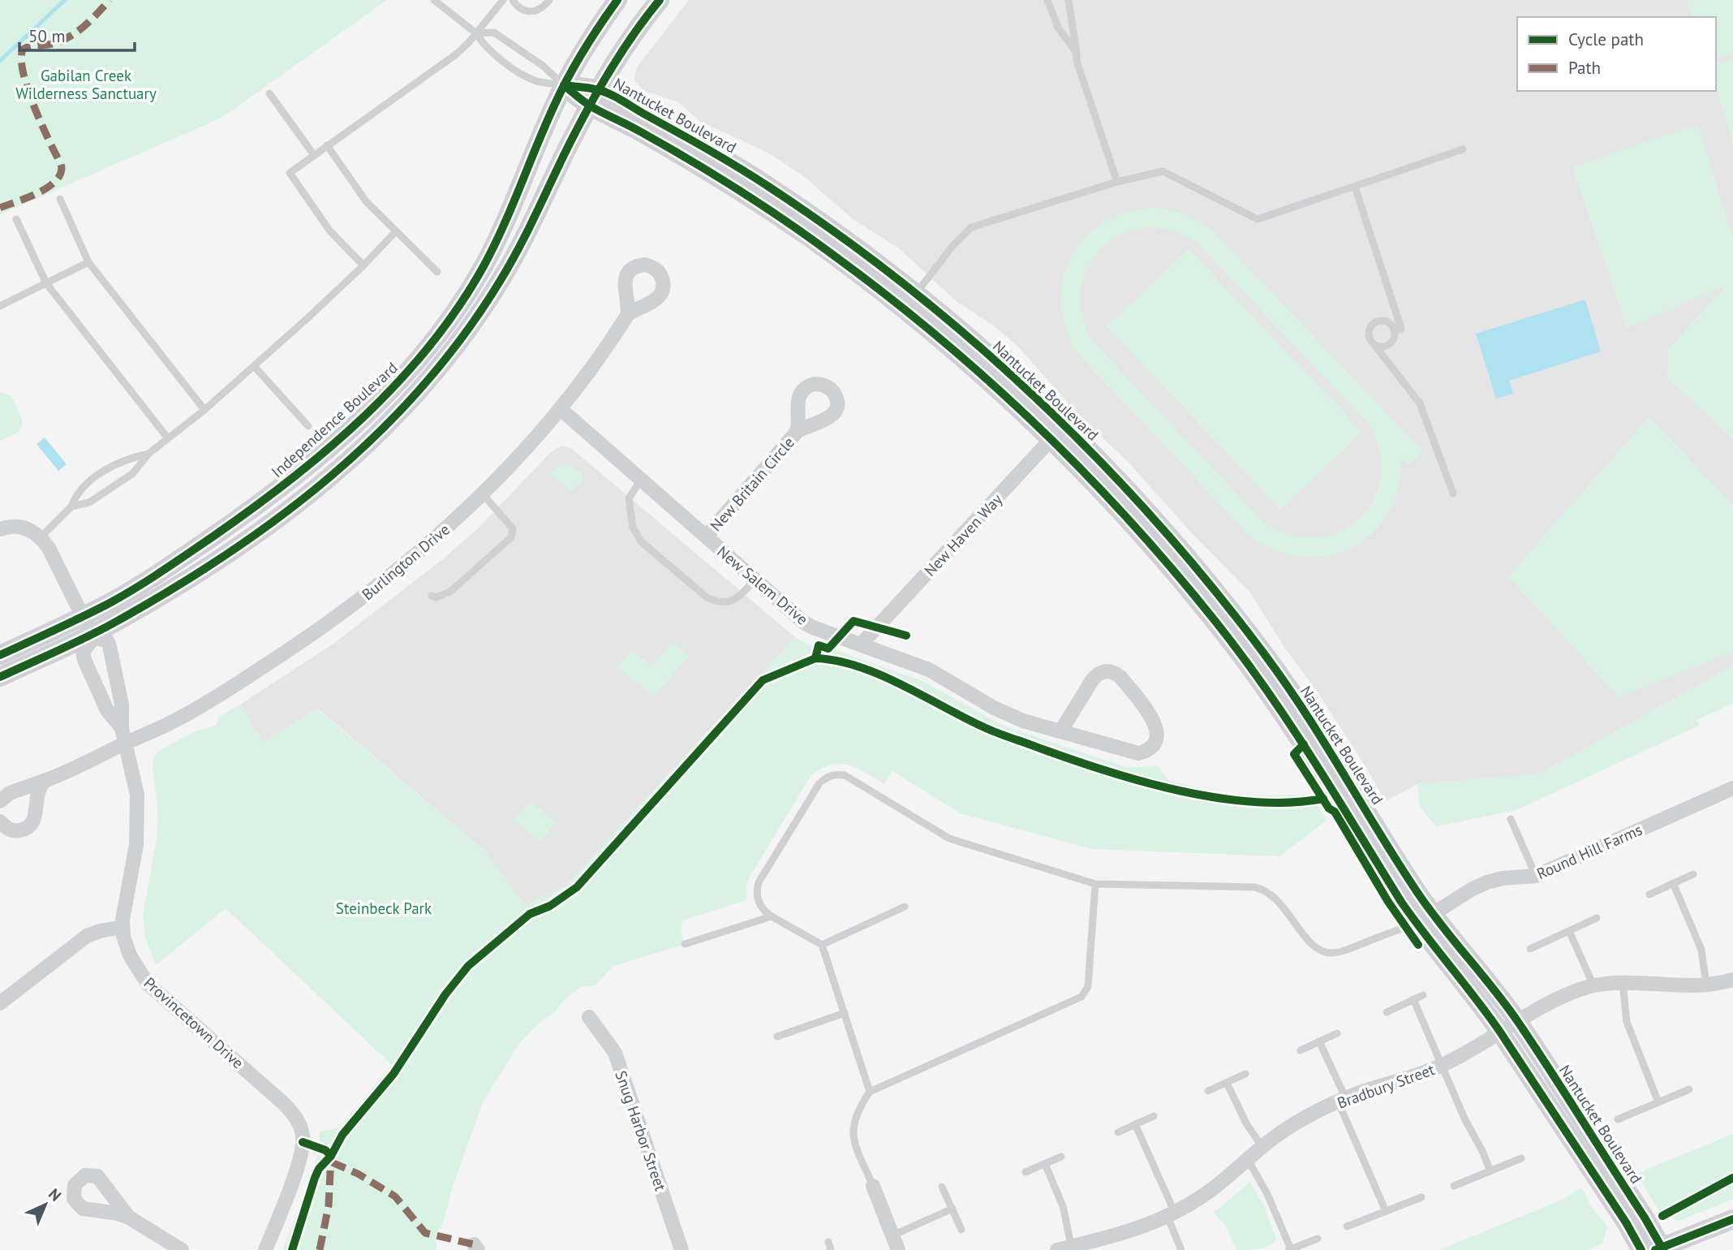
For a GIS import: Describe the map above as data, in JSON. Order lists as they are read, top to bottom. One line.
{"streets":{"street":["Nantucket Boulevard","Independence Boulevard","New Britain Circle","New Haven Way","Burlington Drive","New Salem Drive","Round Hill Farms","Provincetown Drive","Bradbury Street","Snug Harbor Street"]},"crossings":[["Nantucket Boulevard","Independence Boulevard"],["Nantucket Boulevard","New Haven Way"],["Nantucket Boulevard","Round Hill Farms"],["Nantucket Boulevard","Bradbury Street"],["Independence Boulevard","Provincetown Drive"],["New Britain Circle","New Salem Drive"],["New Haven Way","New Salem Drive"],["Burlington Drive","New Salem Drive"],["Burlington Drive","Provincetown Drive"]],"parks":["Gabilan Creek Wilderness Sanctuary","Steinbeck Park"],"legend":["Cycle path","Path"],"scale_bar":"50 m","north":"top right"}
